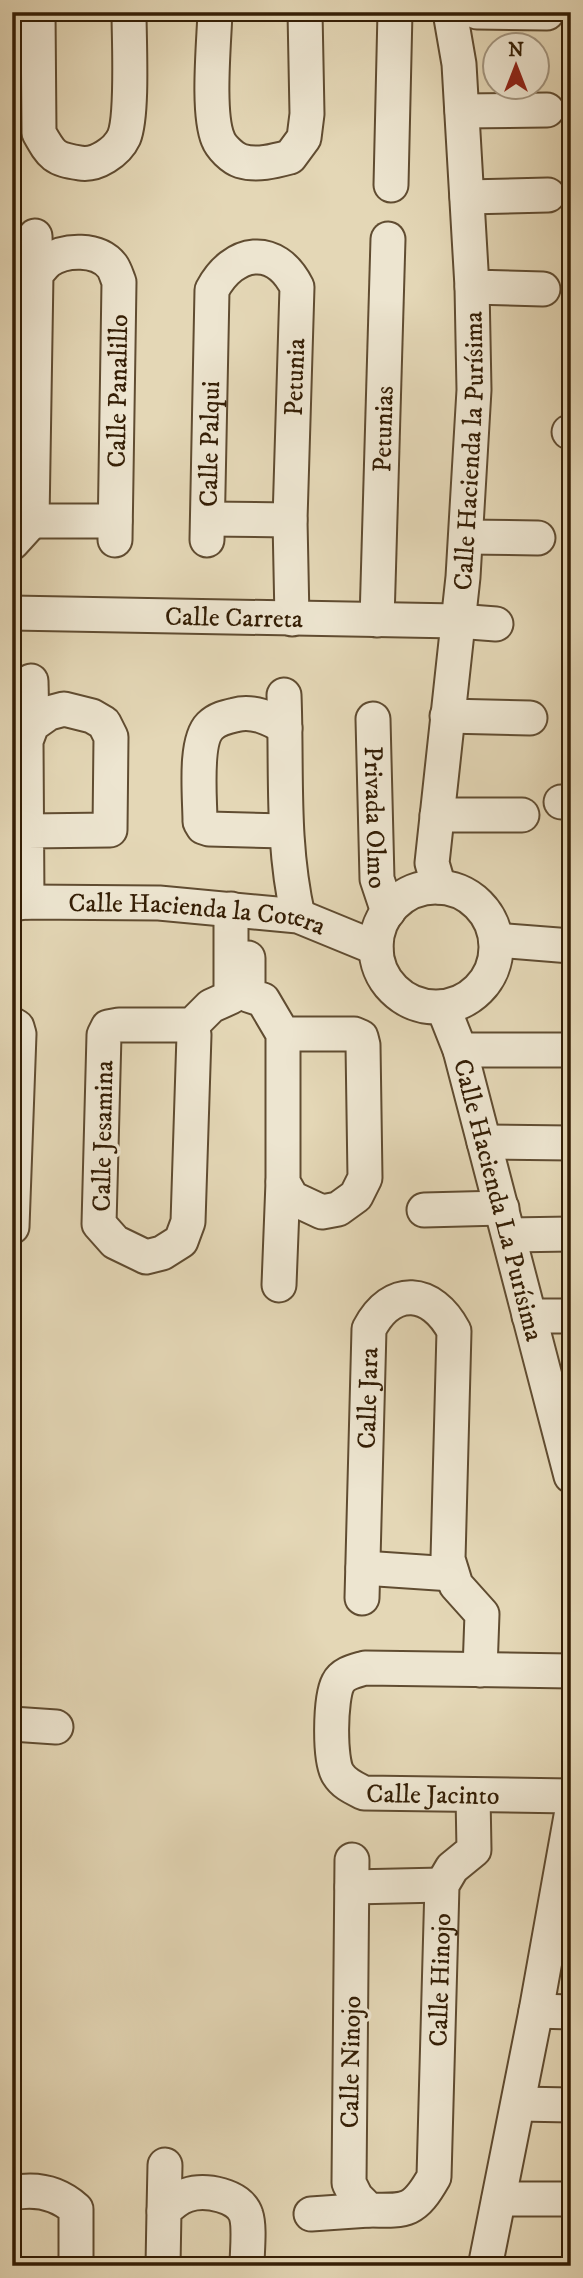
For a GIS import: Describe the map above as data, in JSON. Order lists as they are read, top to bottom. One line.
{"streets":{"street":["Petunia","Calle Panalillo","Petunias","Calle Palqui","Calle Hacienda la Purísima","Calle Carreta","Privada Olmo","Calle Hacienda la Cotera","Calle Jesamina","Calle Hacienda La Purísima","Calle Jara","Calle Jacinto","Calle Hinojo","Calle Ninojo"]},"crossings":[["Petunia","Calle Palqui"],["Petunias","Calle Carreta"],["Calle Hacienda la Purísima","Calle Carreta"],["Calle Hacienda la Purísima","Privada Olmo"],["Calle Hacienda la Purísima","Calle Hacienda la Cotera"],["Calle Hacienda la Purísima","Calle Hacienda La Purísima"],["Privada Olmo","Calle Hacienda la Cotera"],["Privada Olmo","Calle Hacienda La Purísima"],["Calle Hacienda la Cotera","Calle Hacienda La Purísima"],["Calle Jacinto","Calle Hinojo"],["Calle Hinojo","Calle Ninojo"]],"north":"top"}
